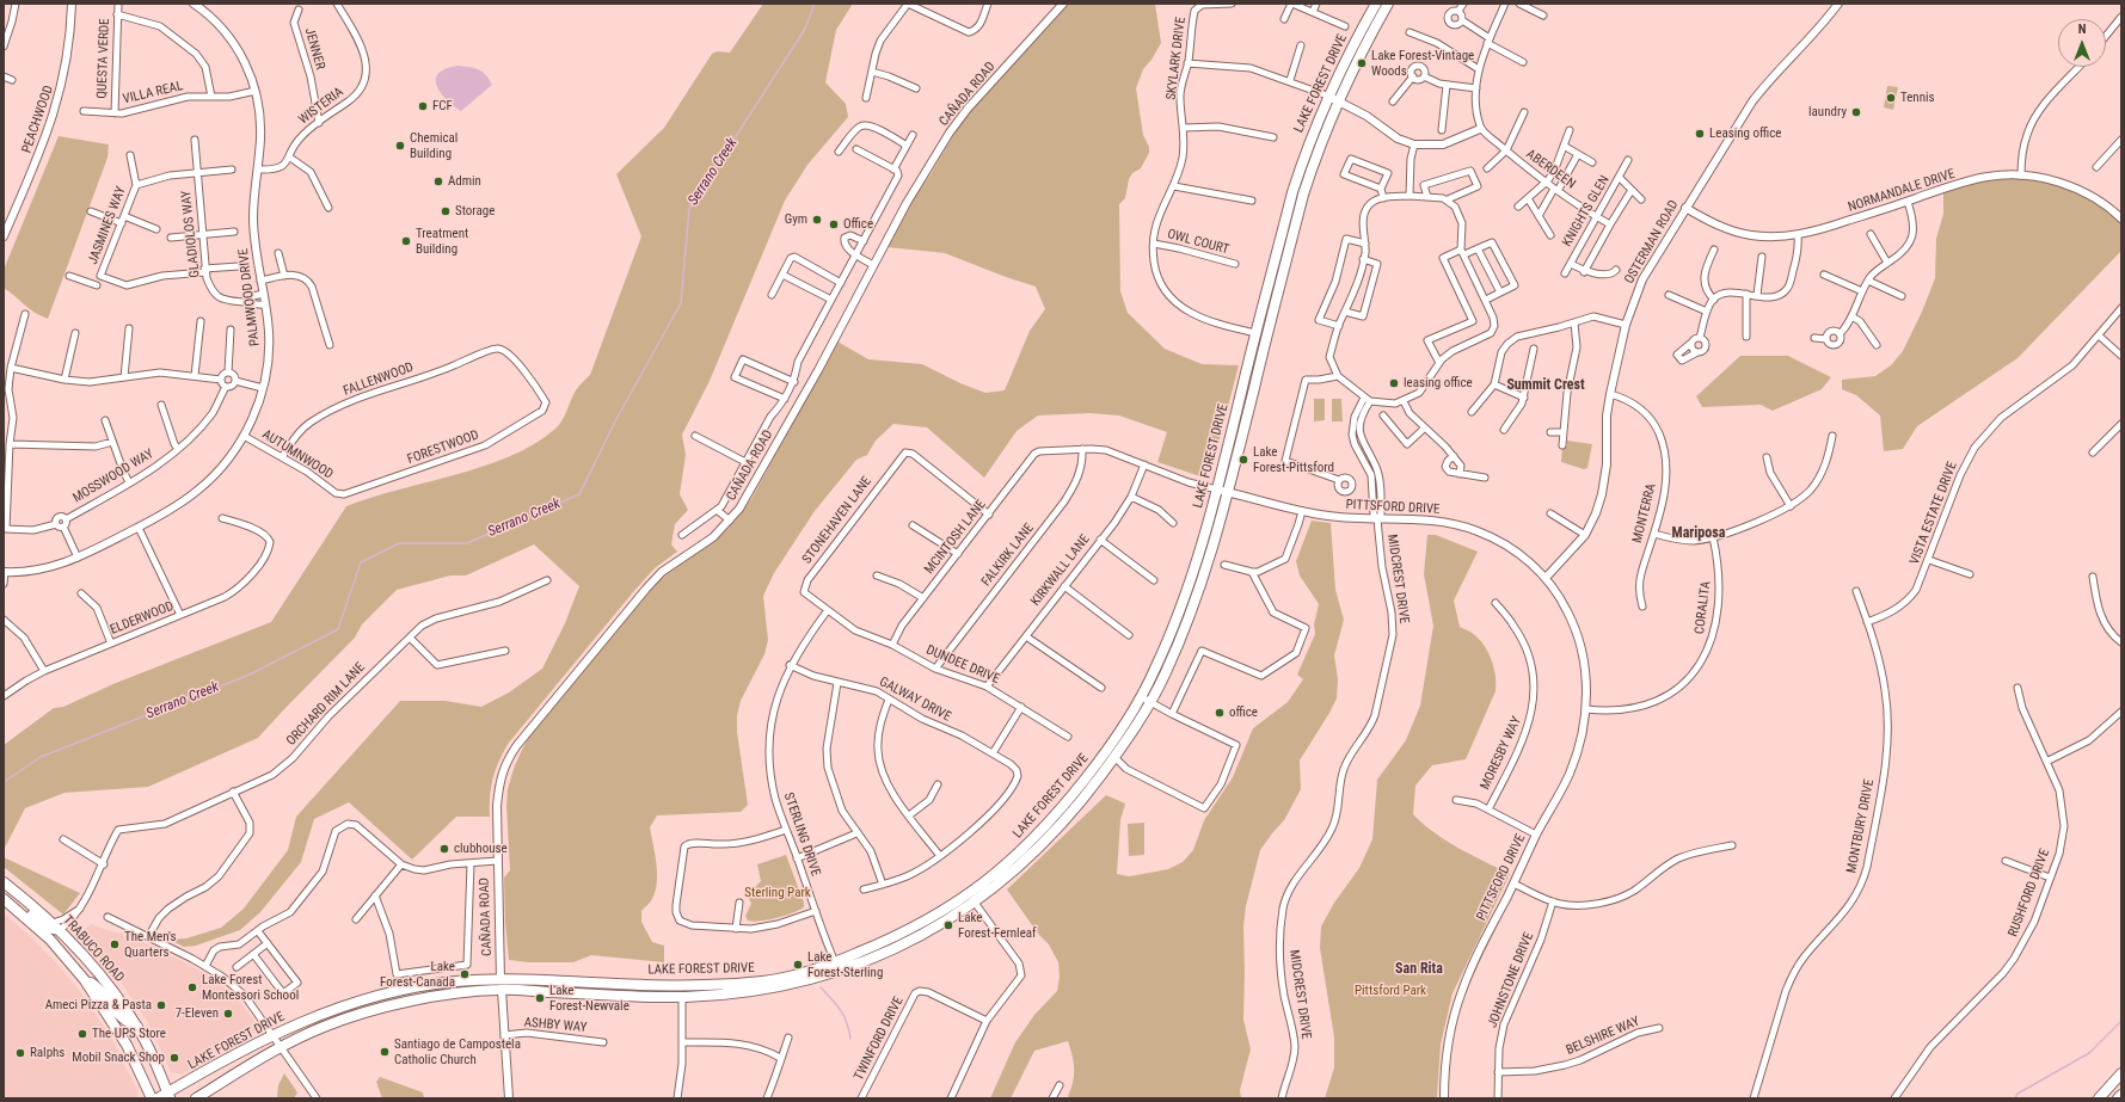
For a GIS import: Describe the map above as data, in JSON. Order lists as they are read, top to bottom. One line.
{"streets":{"main road":["LAKE FOREST DRIVE","TRABUCO ROAD"],"street":["JENNER","QUESTA VERDE","SKYLARK DRIVE","VILLA REAL","CAÑADA ROAD","WISTERIA","PEACHWOOD","ABERDEEN","NORMANDALE DRIVE","KNIGHTS GLEN","JASMINES WAY","GLADIOLOS WAY","OWL COURT","OSTERMAN ROAD","PALMWOOD DRIVE","FALLENWOOD","FORESTWOOD","AUTUMNWOOD","MOSSWOOD WAY","PITTSFORD DRIVE","MONTERRA","VISTA ESTATE DRIVE","STONEHAVEN LANE","MCINTOSH LANE","FALKIRK LANE","KIRKWALL LANE","MIDCREST DRIVE","CORALITA","ELDERWOOD","DUNDEE DRIVE","GALWAY DRIVE","ORCHARD RIM LANE","MORESBY WAY","MONTBURY DRIVE","STERLING DRIVE","RUSHFORD DRIVE","JOHNSTONE DRIVE","ASHBY WAY","BELSHIRE WAY","TWINFORD DRIVE"]},"crossings":[["JENNER","WISTERIA"],["QUESTA VERDE","VILLA REAL"],["SKYLARK DRIVE","LAKE FOREST DRIVE"],["SKYLARK DRIVE","OWL COURT"],["LAKE FOREST DRIVE","CAÑADA ROAD"],["LAKE FOREST DRIVE","PITTSFORD DRIVE"],["LAKE FOREST DRIVE","STERLING DRIVE"],["LAKE FOREST DRIVE","TRABUCO ROAD"],["VILLA REAL","PALMWOOD DRIVE"],["CAÑADA ROAD","ASHBY WAY"],["ABERDEEN","KNIGHTS GLEN"],["NORMANDALE DRIVE","OSTERMAN ROAD"],["JASMINES WAY","GLADIOLOS WAY"],["GLADIOLOS WAY","PALMWOOD DRIVE"],["OSTERMAN ROAD","PITTSFORD DRIVE"],["OSTERMAN ROAD","MONTERRA"],["PALMWOOD DRIVE","AUTUMNWOOD"],["FALLENWOOD","FORESTWOOD"],["FALLENWOOD","AUTUMNWOOD"],["FORESTWOOD","AUTUMNWOOD"],["PITTSFORD DRIVE","MCINTOSH LANE"],["PITTSFORD DRIVE","FALKIRK LANE"],["PITTSFORD DRIVE","KIRKWALL LANE"],["PITTSFORD DRIVE","MIDCREST DRIVE"],["PITTSFORD DRIVE","CORALITA"],["VISTA ESTATE DRIVE","MONTBURY DRIVE"],["STONEHAVEN LANE","MCINTOSH LANE"],["STONEHAVEN LANE","DUNDEE DRIVE"],["MCINTOSH LANE","DUNDEE DRIVE"],["FALKIRK LANE","DUNDEE DRIVE"],["KIRKWALL LANE","DUNDEE DRIVE"],["DUNDEE DRIVE","STERLING DRIVE"],["GALWAY DRIVE","STERLING DRIVE"],["JOHNSTONE DRIVE","BELSHIRE WAY"]],"districts":["Summit Crest","Mariposa","San Rita"],"water":["Serrano Creek"],"parks":["Sterling Park","Pittsford Park"],"places":["Lake Forest-Vintage Woods","Tennis","FCF","laundry","Leasing office","Chemical Building","Admin","Storage","Gym","Office","Treatment Building","leasing office","Lake Forest-Pittsford","office","clubhouse","Lake Forest-Fernleaf","The Men's Quarters","Lake Forest-Sterling","Lake Forest-Canada","Lake Forest Montessori School","Lake Forest-Newvale","Ameci Pizza & Pasta","7-Eleven","The UPS Store","Santiago de Campostela Catholic Church","Ralphs","Mobil Snack Shop"],"north":"top"}
